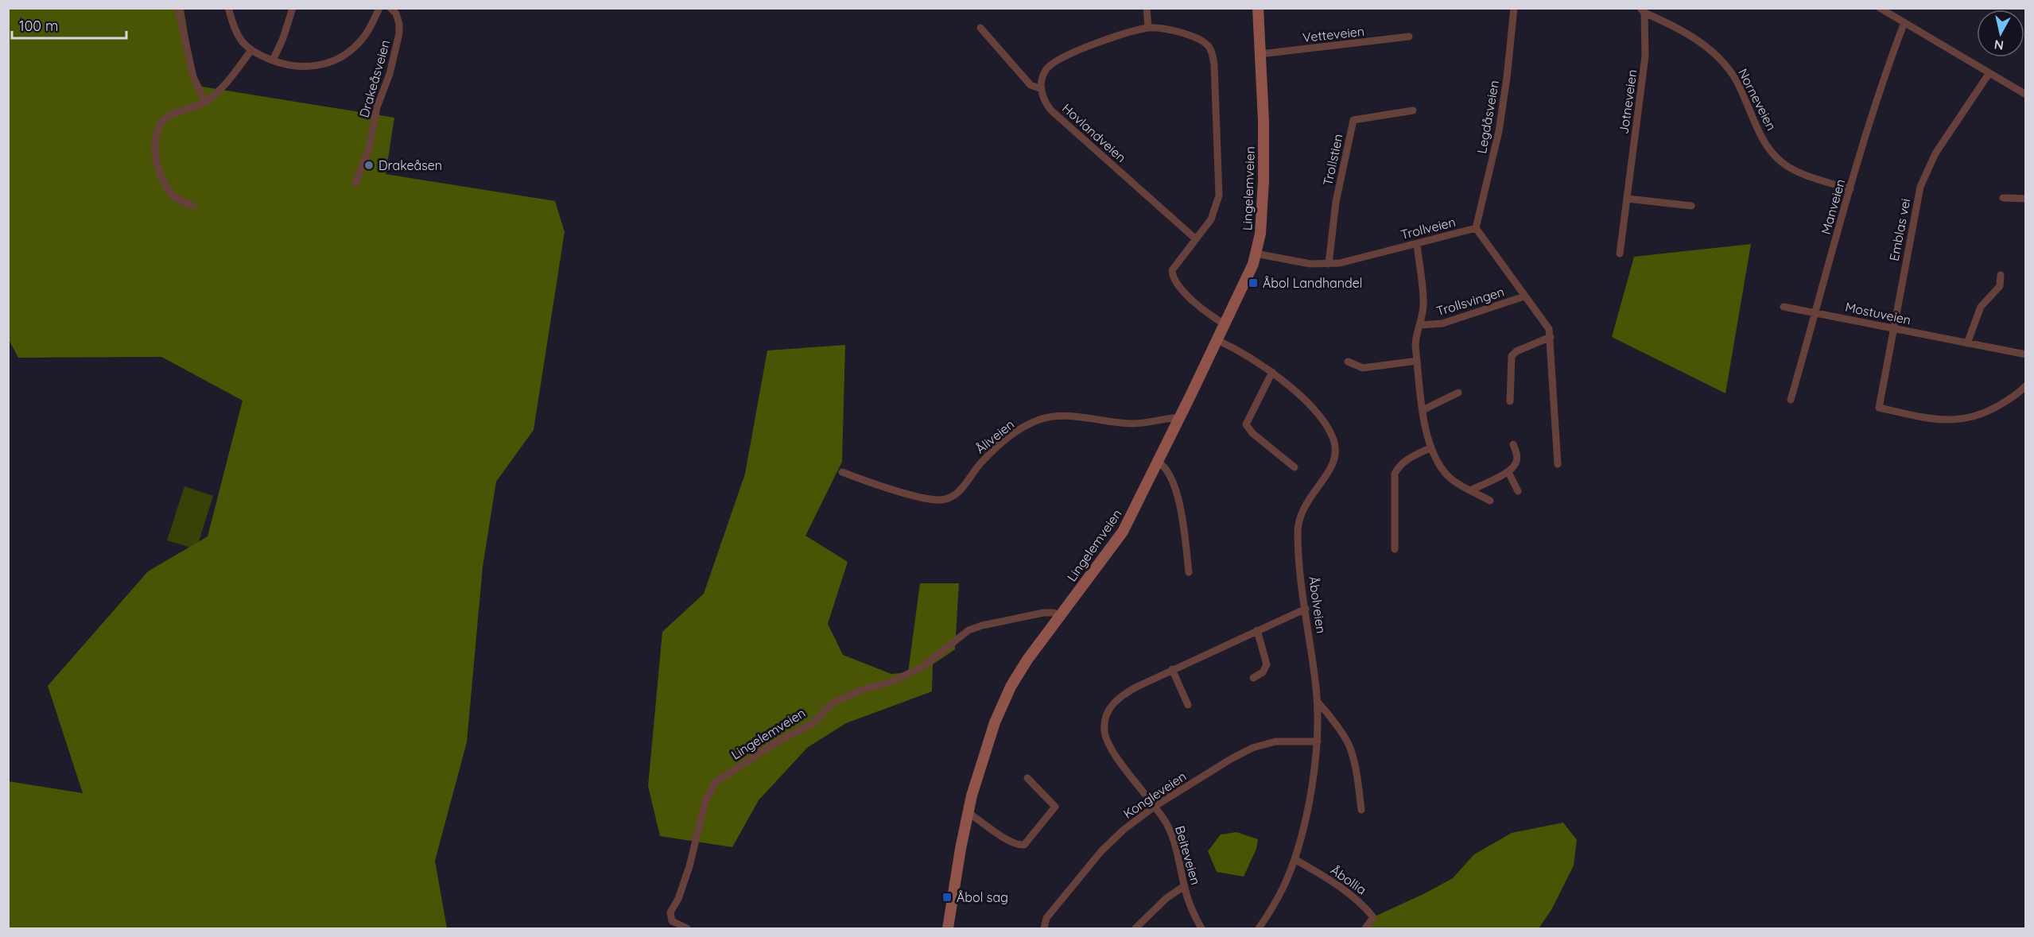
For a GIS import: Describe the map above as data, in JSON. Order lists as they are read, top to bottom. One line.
{"streets":{"main road":["Lingelemveien"],"street":["Vetteveien","Drakeåsveien","Norneveien","Jotneveien","Legdåsveien","Hovlandveien","Trollstien","Manveien","Trollveien","Emblas vei","Trollsvingen","Mostuveien","Åliveien","Åbolveien","Kongleveien","Beiteveien","Åbollia"]},"crossings":[["Vetteveien","Lingelemveien"],["Norneveien","Jotneveien"],["Norneveien","Manveien"],["Legdåsveien","Trollveien"],["Trollstien","Trollveien"],["Lingelemveien","Trollveien"],["Lingelemveien","Åliveien"],["Lingelemveien","Åbolveien"],["Manveien","Mostuveien"],["Trollveien","Trollsvingen"],["Emblas vei","Mostuveien"],["Åbolveien","Kongleveien"],["Åbolveien","Beiteveien"],["Åbolveien","Åbollia"],["Kongleveien","Beiteveien"]],"places":{"other":["Drakeåsen"],"transit":["Åbol Landhandel","Åbol sag"]},"scale_bar":"100 m","north":"bottom"}
